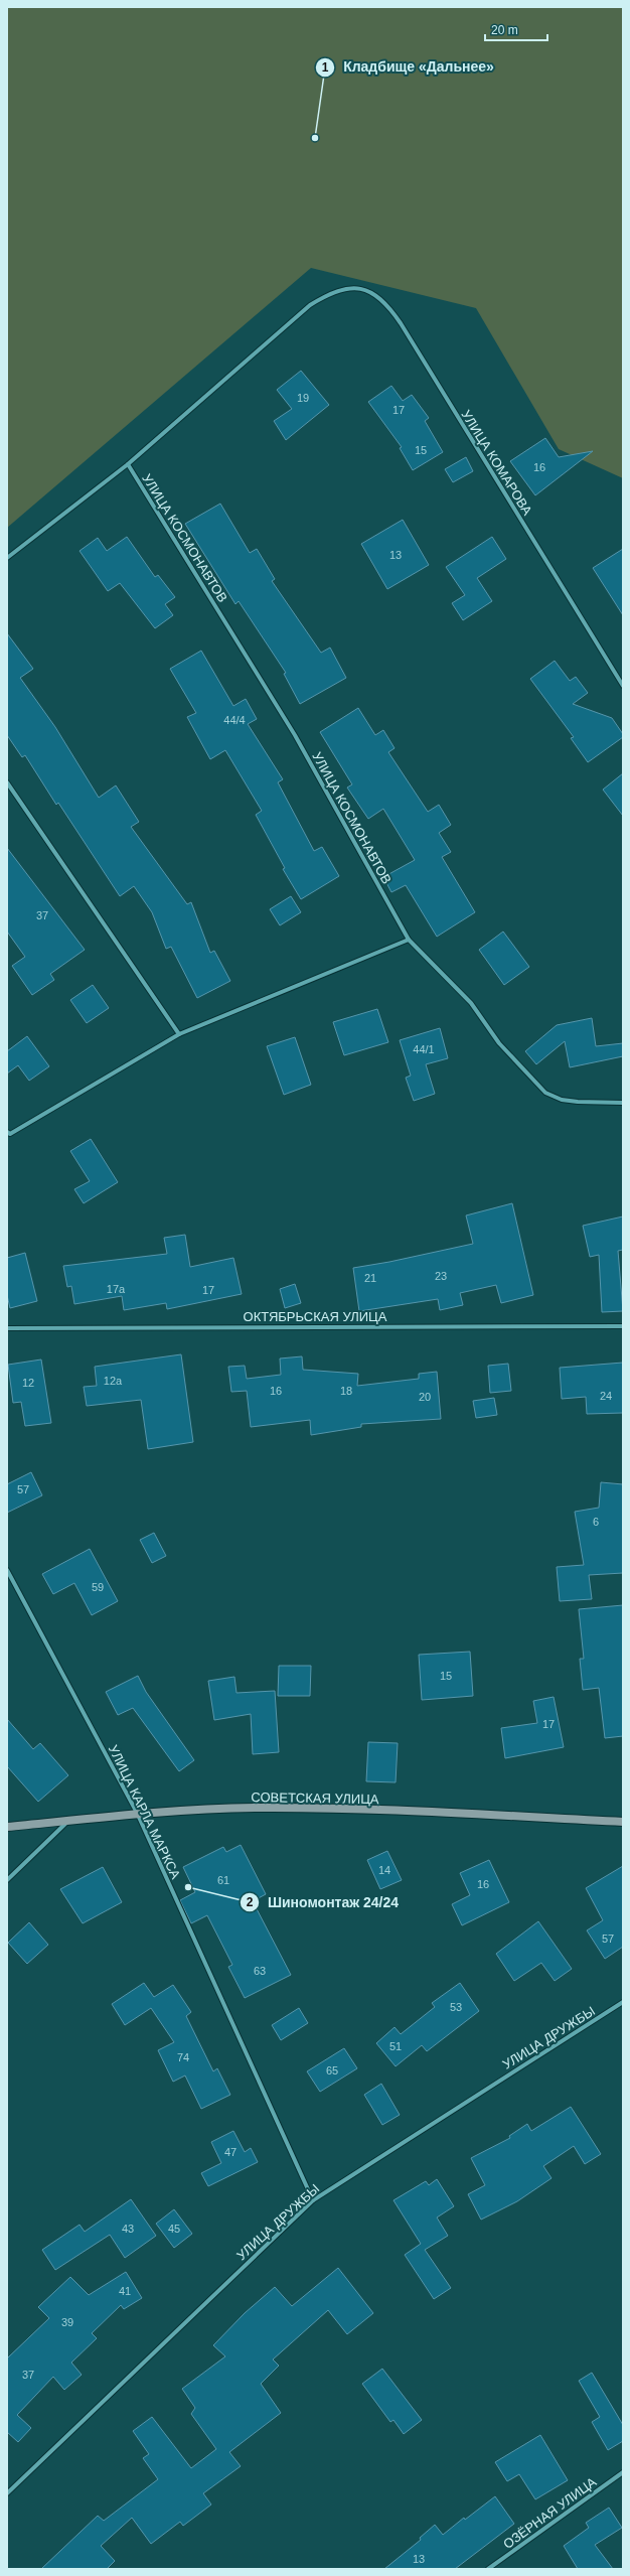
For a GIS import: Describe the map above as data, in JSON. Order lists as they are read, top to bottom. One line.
{"streets":{"street":["УЛИЦА КОМАРОВА","УЛИЦА КОСМОНАВТОВ","ОКТЯБРЬСКАЯ УЛИЦА","СОВЕТСКАЯ УЛИЦА","УЛИЦА КАРЛА МАРКСА","УЛИЦА ДРУЖБЫ","ОЗЁРНАЯ УЛИЦА"]},"crossings":[["УЛИЦА КОМАРОВА","УЛИЦА КОСМОНАВТОВ"],["СОВЕТСКАЯ УЛИЦА","УЛИЦА КАРЛА МАРКСА"],["УЛИЦА КАРЛА МАРКСА","УЛИЦА ДРУЖБЫ"]],"places":["Кладбище «Дальнее»","Шиномонтаж 24/24"],"house_numbers":["19","17","15","16","13","44/4","37","44/1","23","21","17а","17","12а","12","16","18","24","20","57","6","59","15","17","14","61","16","57","63","53","51","74","65","47","43","45","41","39","37","13"],"scale_bar":"20 m"}
